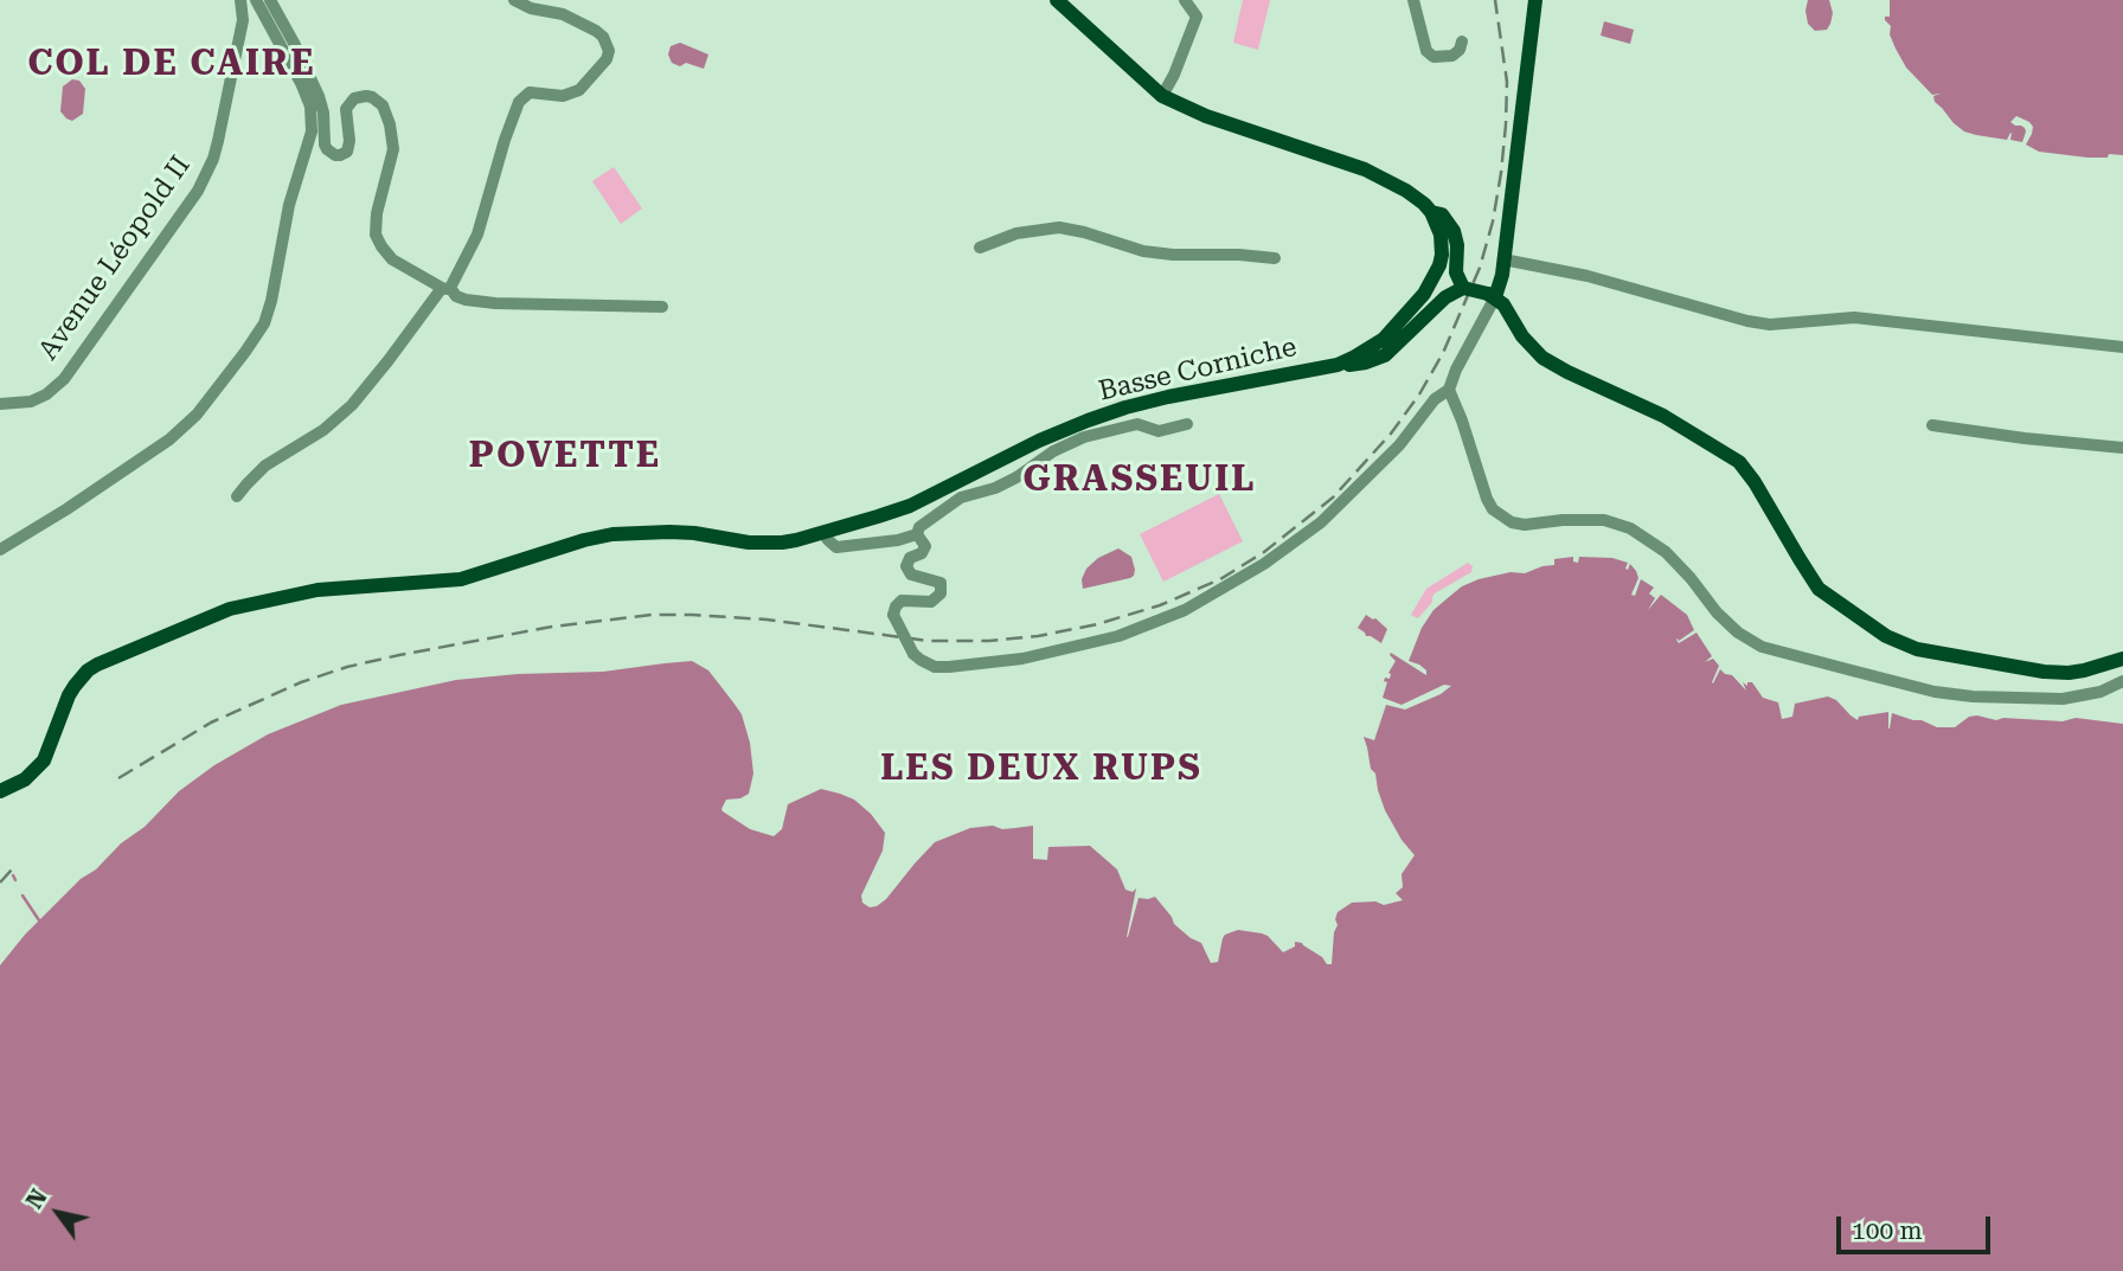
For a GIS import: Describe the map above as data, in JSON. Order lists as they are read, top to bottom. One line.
{"streets":{"main road":["Basse Corniche"],"street":["Avenue Léopold II"]},"districts":["COL DE CAIRE","POVETTE","GRASSEUIL","LES DEUX RUPS"],"scale_bar":"100 m","north":"top left"}
